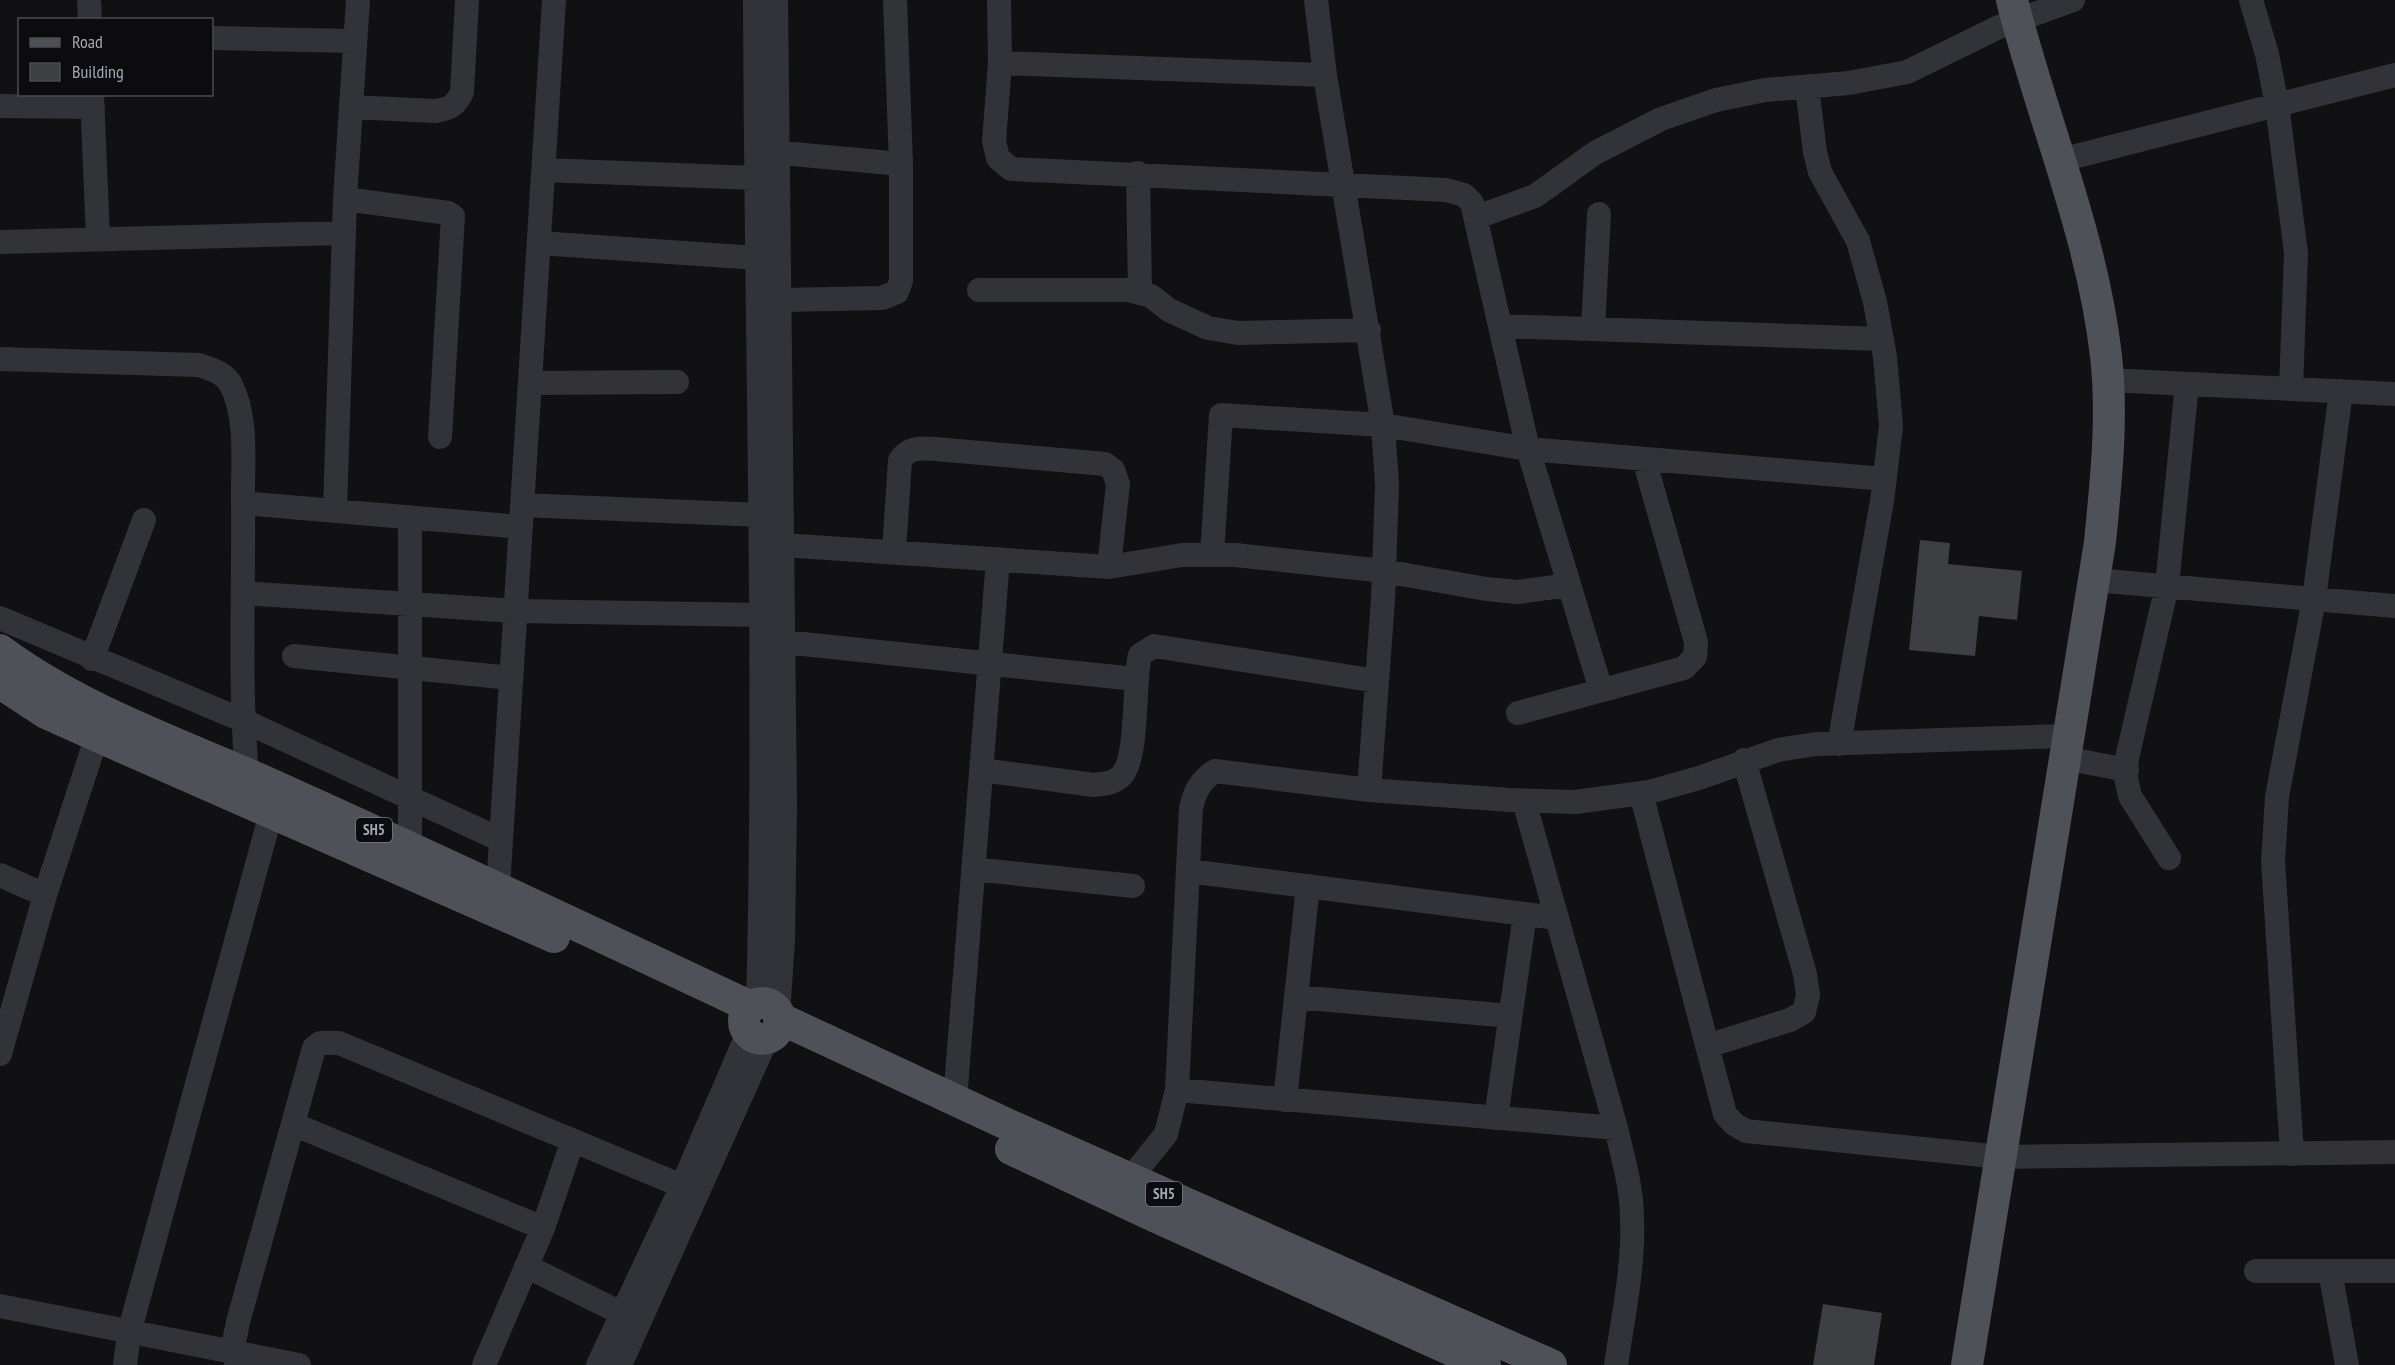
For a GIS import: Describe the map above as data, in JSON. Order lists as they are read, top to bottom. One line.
{"streets":{"main road":["SH5"]},"legend":["Road","Building"]}
